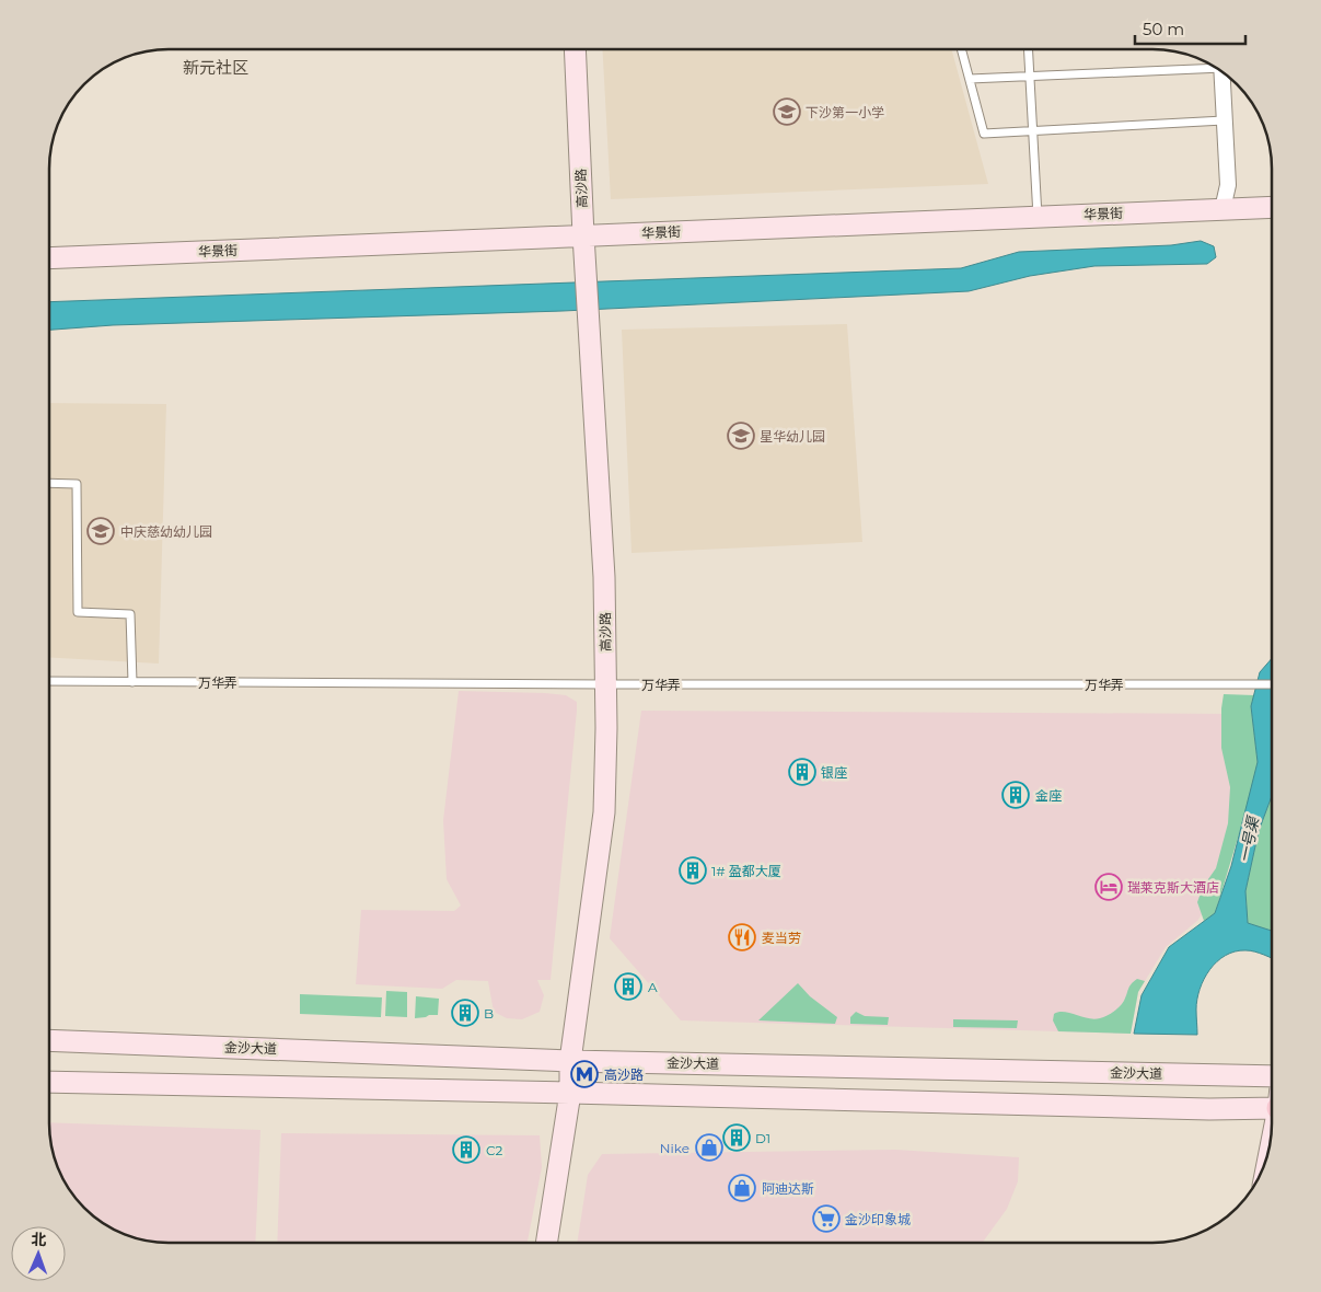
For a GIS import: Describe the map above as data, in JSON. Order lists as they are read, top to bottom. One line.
{"streets":{"main road":["高沙路","华景街","金沙大道"],"lane":["万华弄"]},"crossings":[["高沙路","华景街"],["高沙路","万华弄"],["高沙路","金沙大道"]],"districts":["新元社区"],"water":["一号渠"],"places":{"school or university":["下沙第一小学","星华幼儿园","中庆慈幼幼儿园"],"building":["银座","金座","1# 盈都大厦","A","B","D1","C2"],"hotel":["瑞莱克斯大酒店"],"restaurant":["麦当劳"],"metro station":["高沙路"],"shop":["Nike","阿迪达斯"],"supermarket":["金沙印象城"]},"scale_bar":"50 m","north":"top"}
